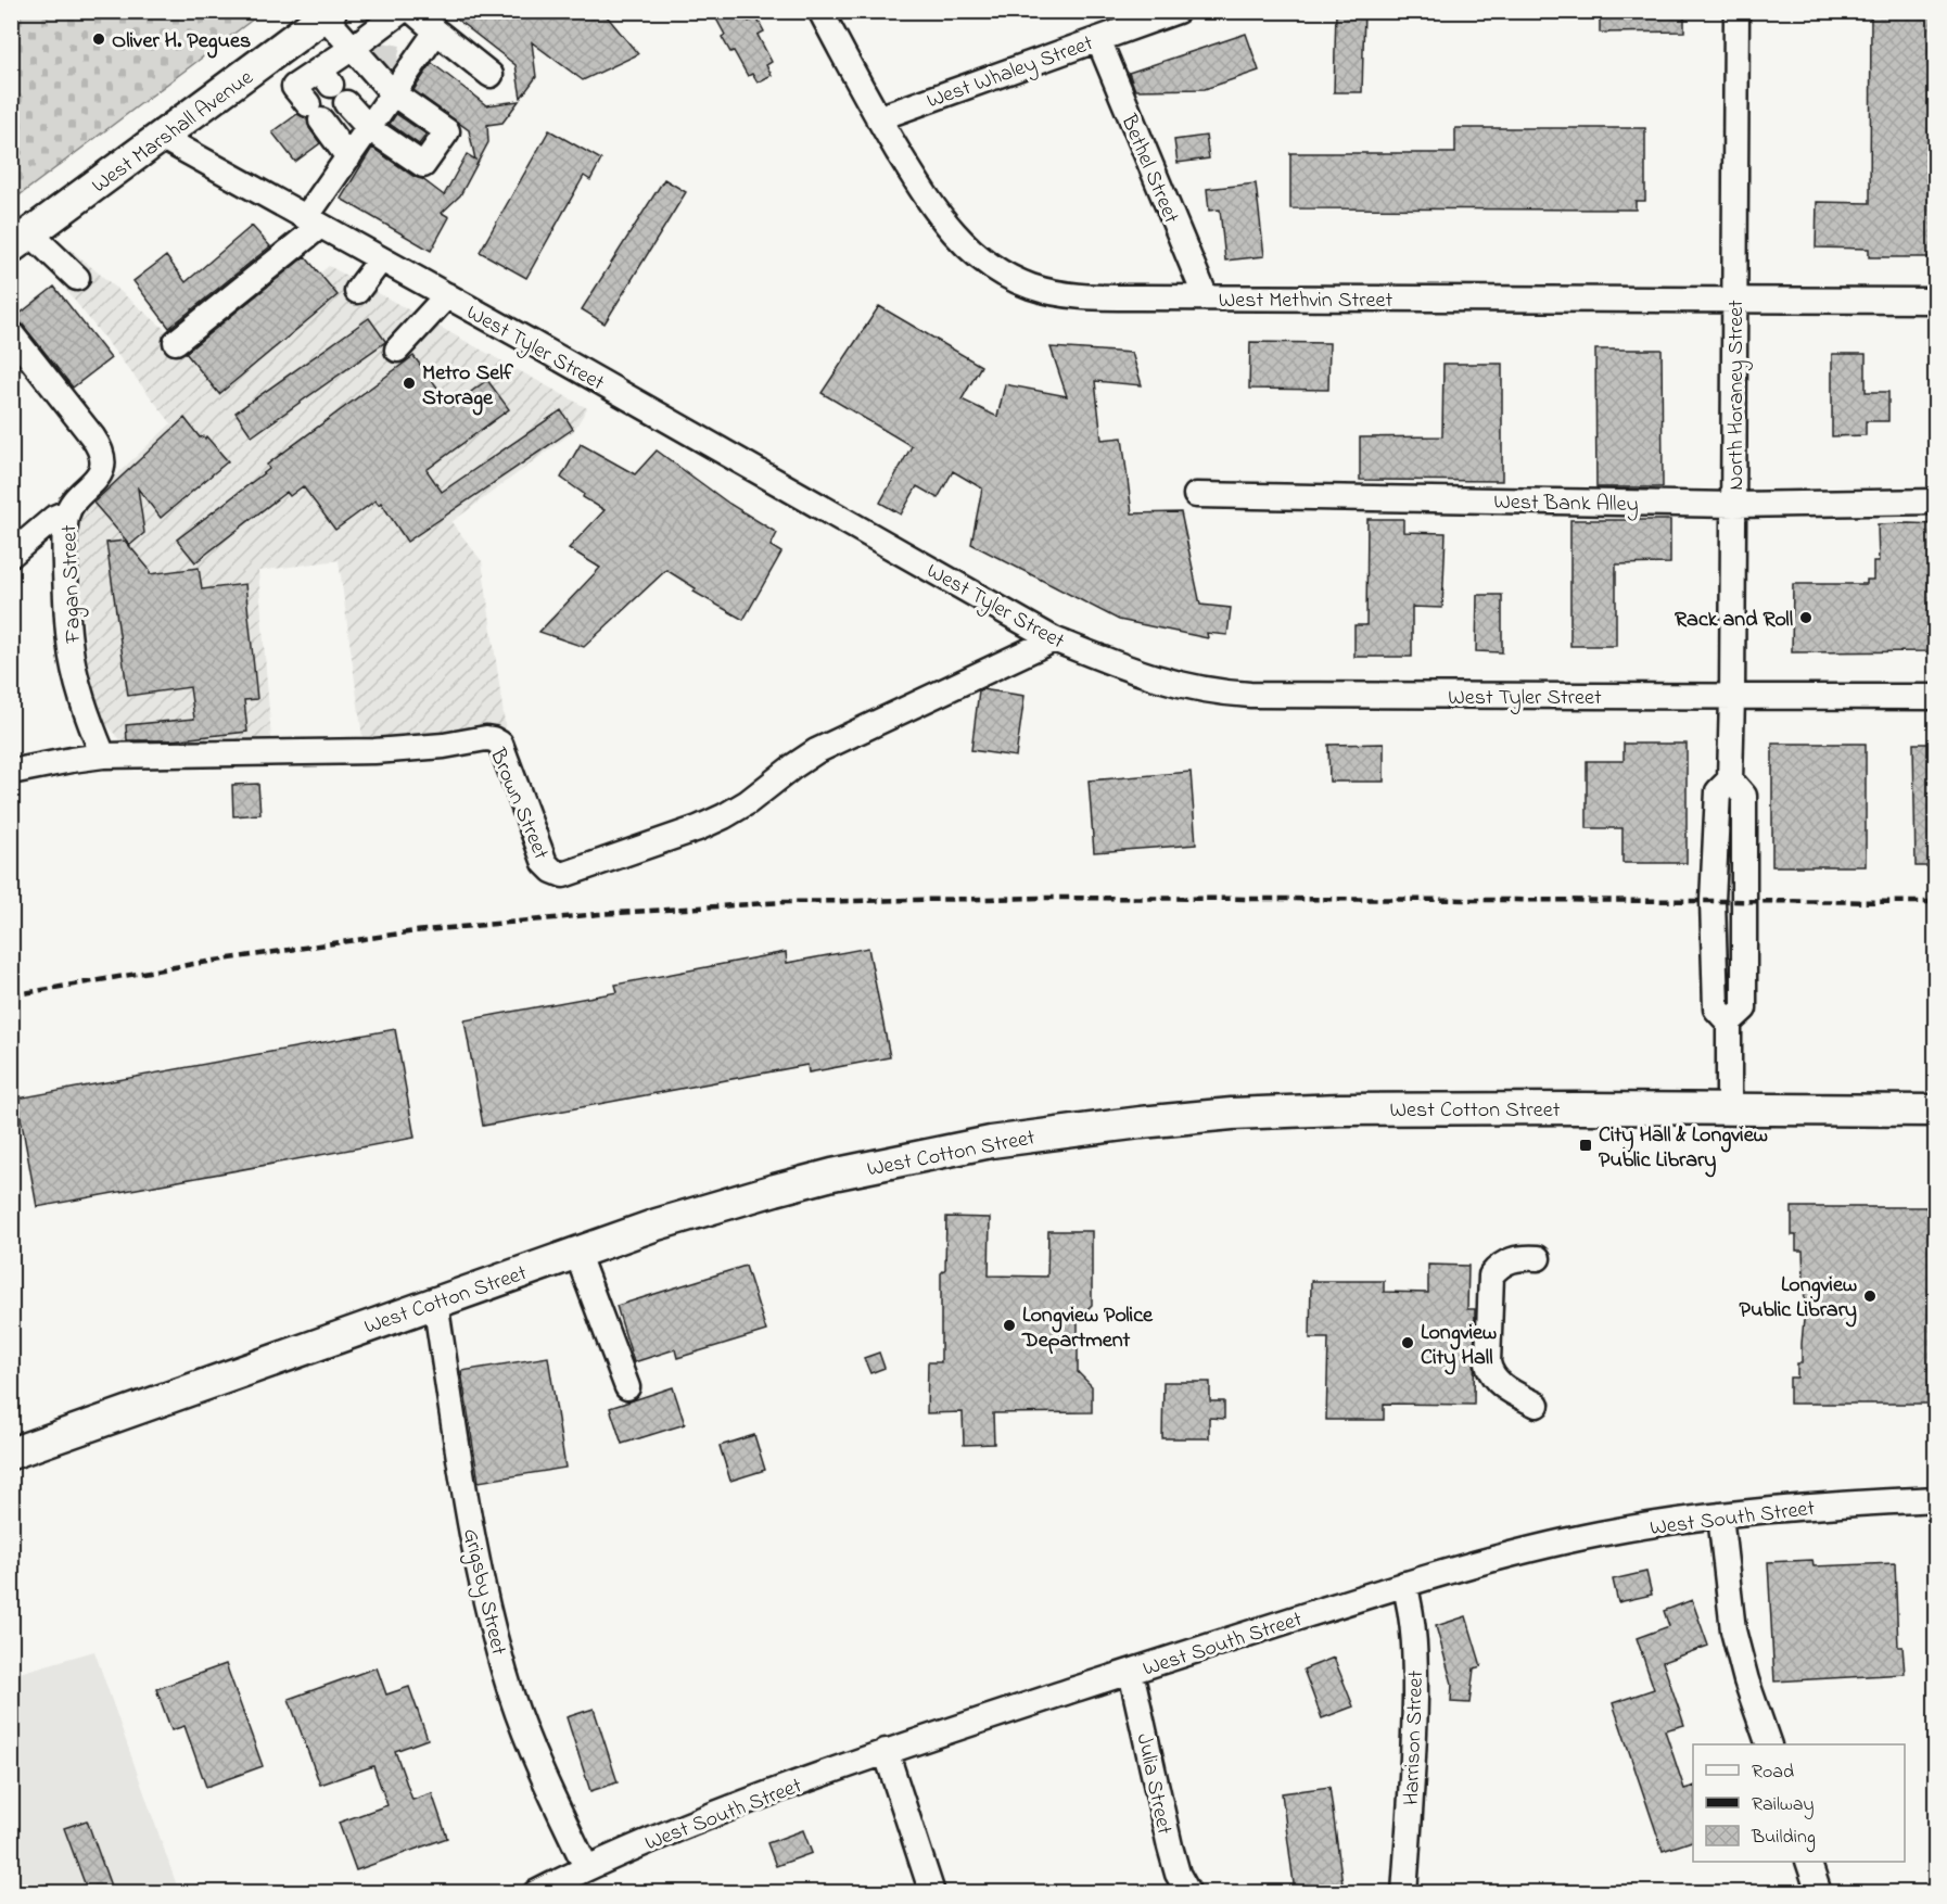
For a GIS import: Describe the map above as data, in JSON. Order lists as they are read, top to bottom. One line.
{"streets":{"main road":["West Marshall Avenue","West Cotton Street"],"street":["West Whaley Street","Bethel Street","West Methvin Street","West Tyler Street","North Horaney Street","West Bank Alley","Fagan Street","Brown Street","West South Street","Grigsby Street","Harrison Street","Julia Street"]},"crossings":[["West Whaley Street","Bethel Street"],["West Whaley Street","West Methvin Street"],["West Marshall Avenue","West Tyler Street"],["Bethel Street","West Methvin Street"],["West Methvin Street","North Horaney Street"],["West Tyler Street","North Horaney Street"],["West Tyler Street","Brown Street"],["North Horaney Street","West Bank Alley"],["Fagan Street","Brown Street"],["West Cotton Street","Grigsby Street"],["West South Street","Grigsby Street"],["West South Street","Harrison Street"],["West South Street","Julia Street"]],"places":{"other":["Oliver H. Pegues","Metro Self Storage","Rack and Roll","Longview Public Library","Longview Police Department","Longview City Hall"],"transit":["City Hall & Longview Public Library"]},"legend":["Road","Railway","Building"]}
